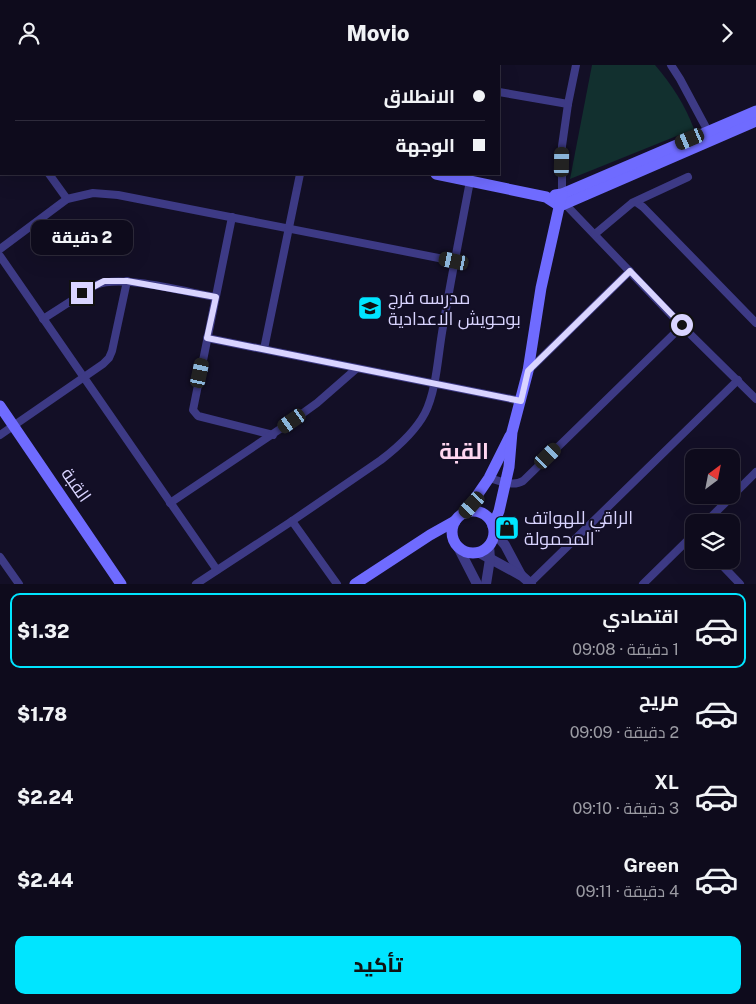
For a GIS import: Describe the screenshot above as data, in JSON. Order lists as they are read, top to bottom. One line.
{"streets":{"main road":["القبة"]},"districts":["القبة"],"places":{"school or university":["مدرسه فرج بوحويش الاعدادية"],"shop":["الراقي للهواتف المحمولة"]},"north":"top right","page":{"header":"Movio","banner":["الانطلاق","الوجهة"],"bubble":"2 دقيقة","list":[{"name":"اقتصادي","note":"1 دقيقة · 09:08","value":"$1.32"},{"name":"مريح","note":"2 دقيقة · 09:09","value":"$1.78"},{"name":"XL","note":"3 دقيقة · 09:10","value":"$2.24"},{"name":"Green","note":"4 دقيقة · 09:11","value":"$2.44"}],"buttons":"تأكيد"}}
